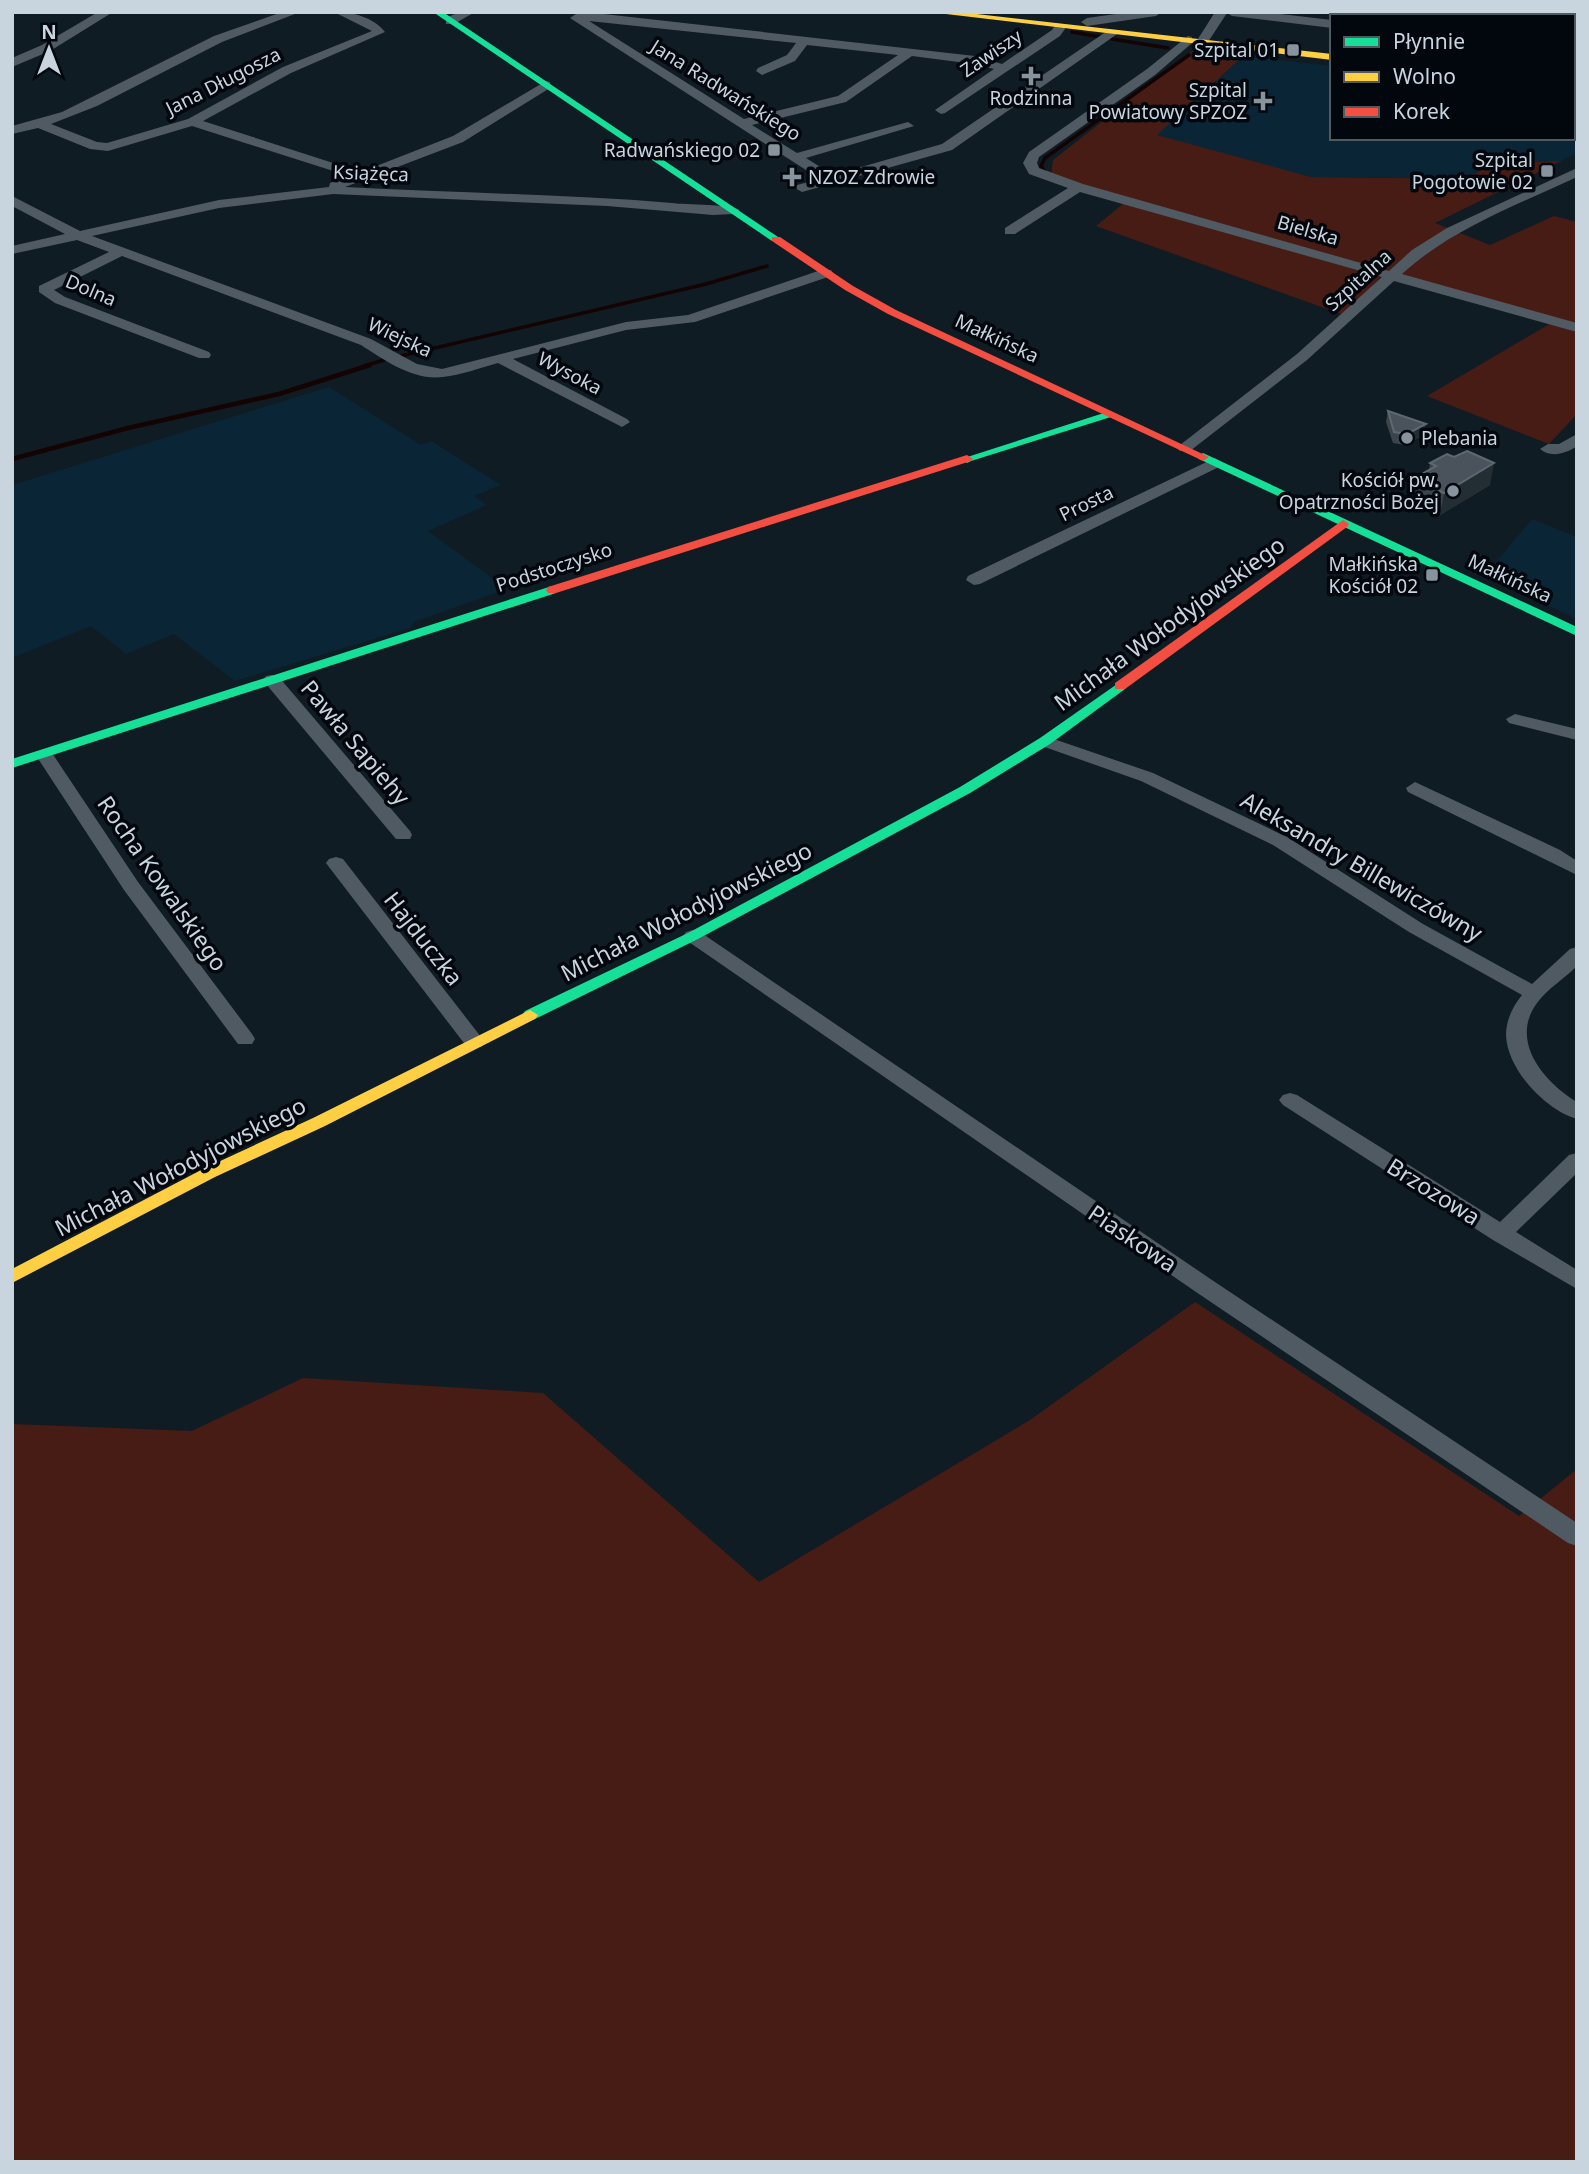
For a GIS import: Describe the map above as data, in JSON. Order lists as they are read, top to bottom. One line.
{"streets":{"street":["Zawiszy","Jana Długosza","Jana Radwańskiego","Książęca","Bielska","Szpitalna","Dolna","Wiejska","Małkińska","Wysoka","Prosta","Podstoczysko","Michała Wołodyjowskiego","Pawła Sapiehy","Aleksandry Billewiczówny","Rocha Kowalskiego","Hajduczka","Brzozowa","Piaskowa"]},"crossings":[["Książęca","Wiejska"],["Książęca","Małkińska"],["Bielska","Szpitalna"],["Szpitalna","Małkińska"],["Dolna","Wiejska"],["Wiejska","Małkińska"],["Wiejska","Wysoka"],["Małkińska","Prosta"],["Małkińska","Podstoczysko"],["Małkińska","Michała Wołodyjowskiego"],["Podstoczysko","Pawła Sapiehy"],["Podstoczysko","Rocha Kowalskiego"],["Michała Wołodyjowskiego","Aleksandry Billewiczówny"],["Michała Wołodyjowskiego","Hajduczka"],["Michała Wołodyjowskiego","Piaskowa"]],"places":{"transit":["Szpital 01","Radwańskiego 02","Szpital Pogotowie 02","Małkińska Kościół 02"],"health":["Rodzinna","Szpital Powiatowy SPZOZ","NZOZ Zdrowie"],"other":["Plebania","Kościół pw. Opatrzności Bożej"]},"legend":["Płynnie","Wolno","Korek"],"north":"top"}
